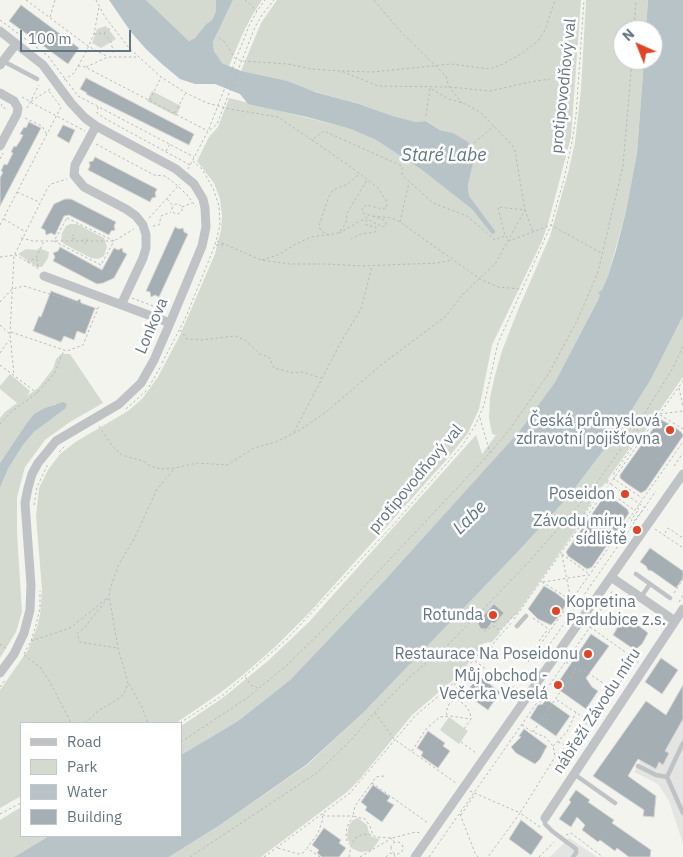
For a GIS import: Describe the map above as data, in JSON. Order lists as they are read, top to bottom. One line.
{"streets":{"street":["Lonkova","nábřeží Závodu míru"],"path":["protipovodňový val"]},"water":["Staré Labe","Labe"],"places":["Česká průmyslová zdravotní pojišťovna","Poseidon","Závodu míru, sídliště","Kopretina Pardubice z.s.","Rotunda","Restaurace Na Poseidonu","Můj obchod - Večerka Veselá"],"legend":["Road","Park","Water","Building"],"scale_bar":"100 m","north":"top left"}
